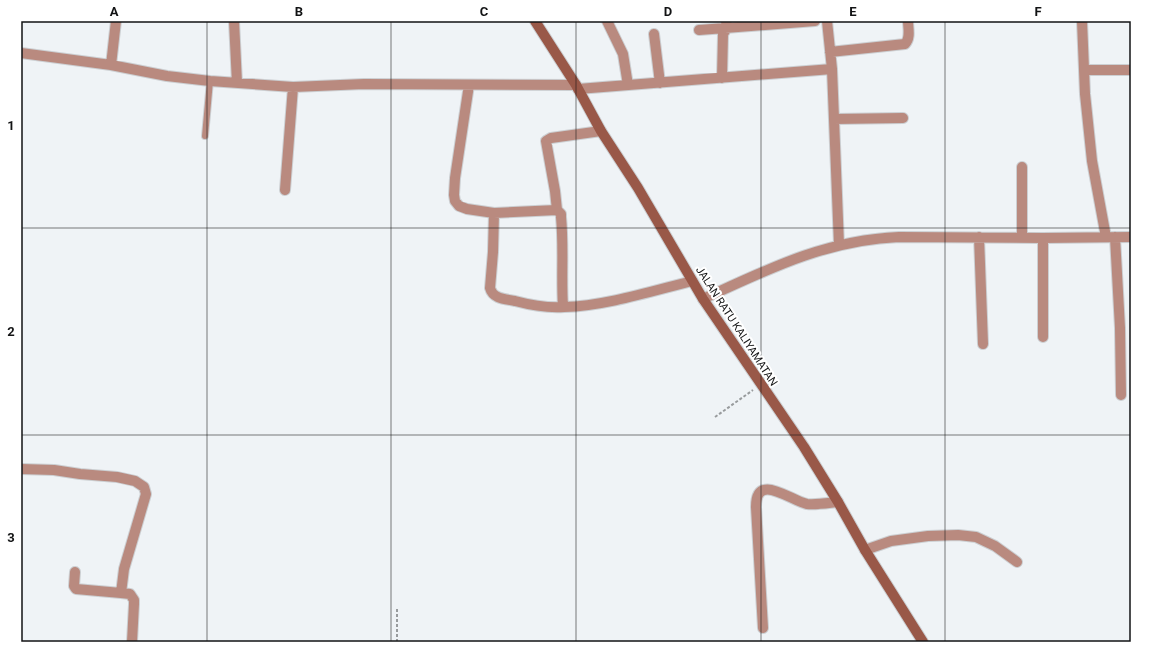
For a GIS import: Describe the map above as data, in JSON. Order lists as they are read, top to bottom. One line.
{"streets":{"main road":["JALAN RATU KALIYAMATAN"]},"grid":{"columns":["A","B","C","D","E","F"],"rows":["1","2","3"]}}
